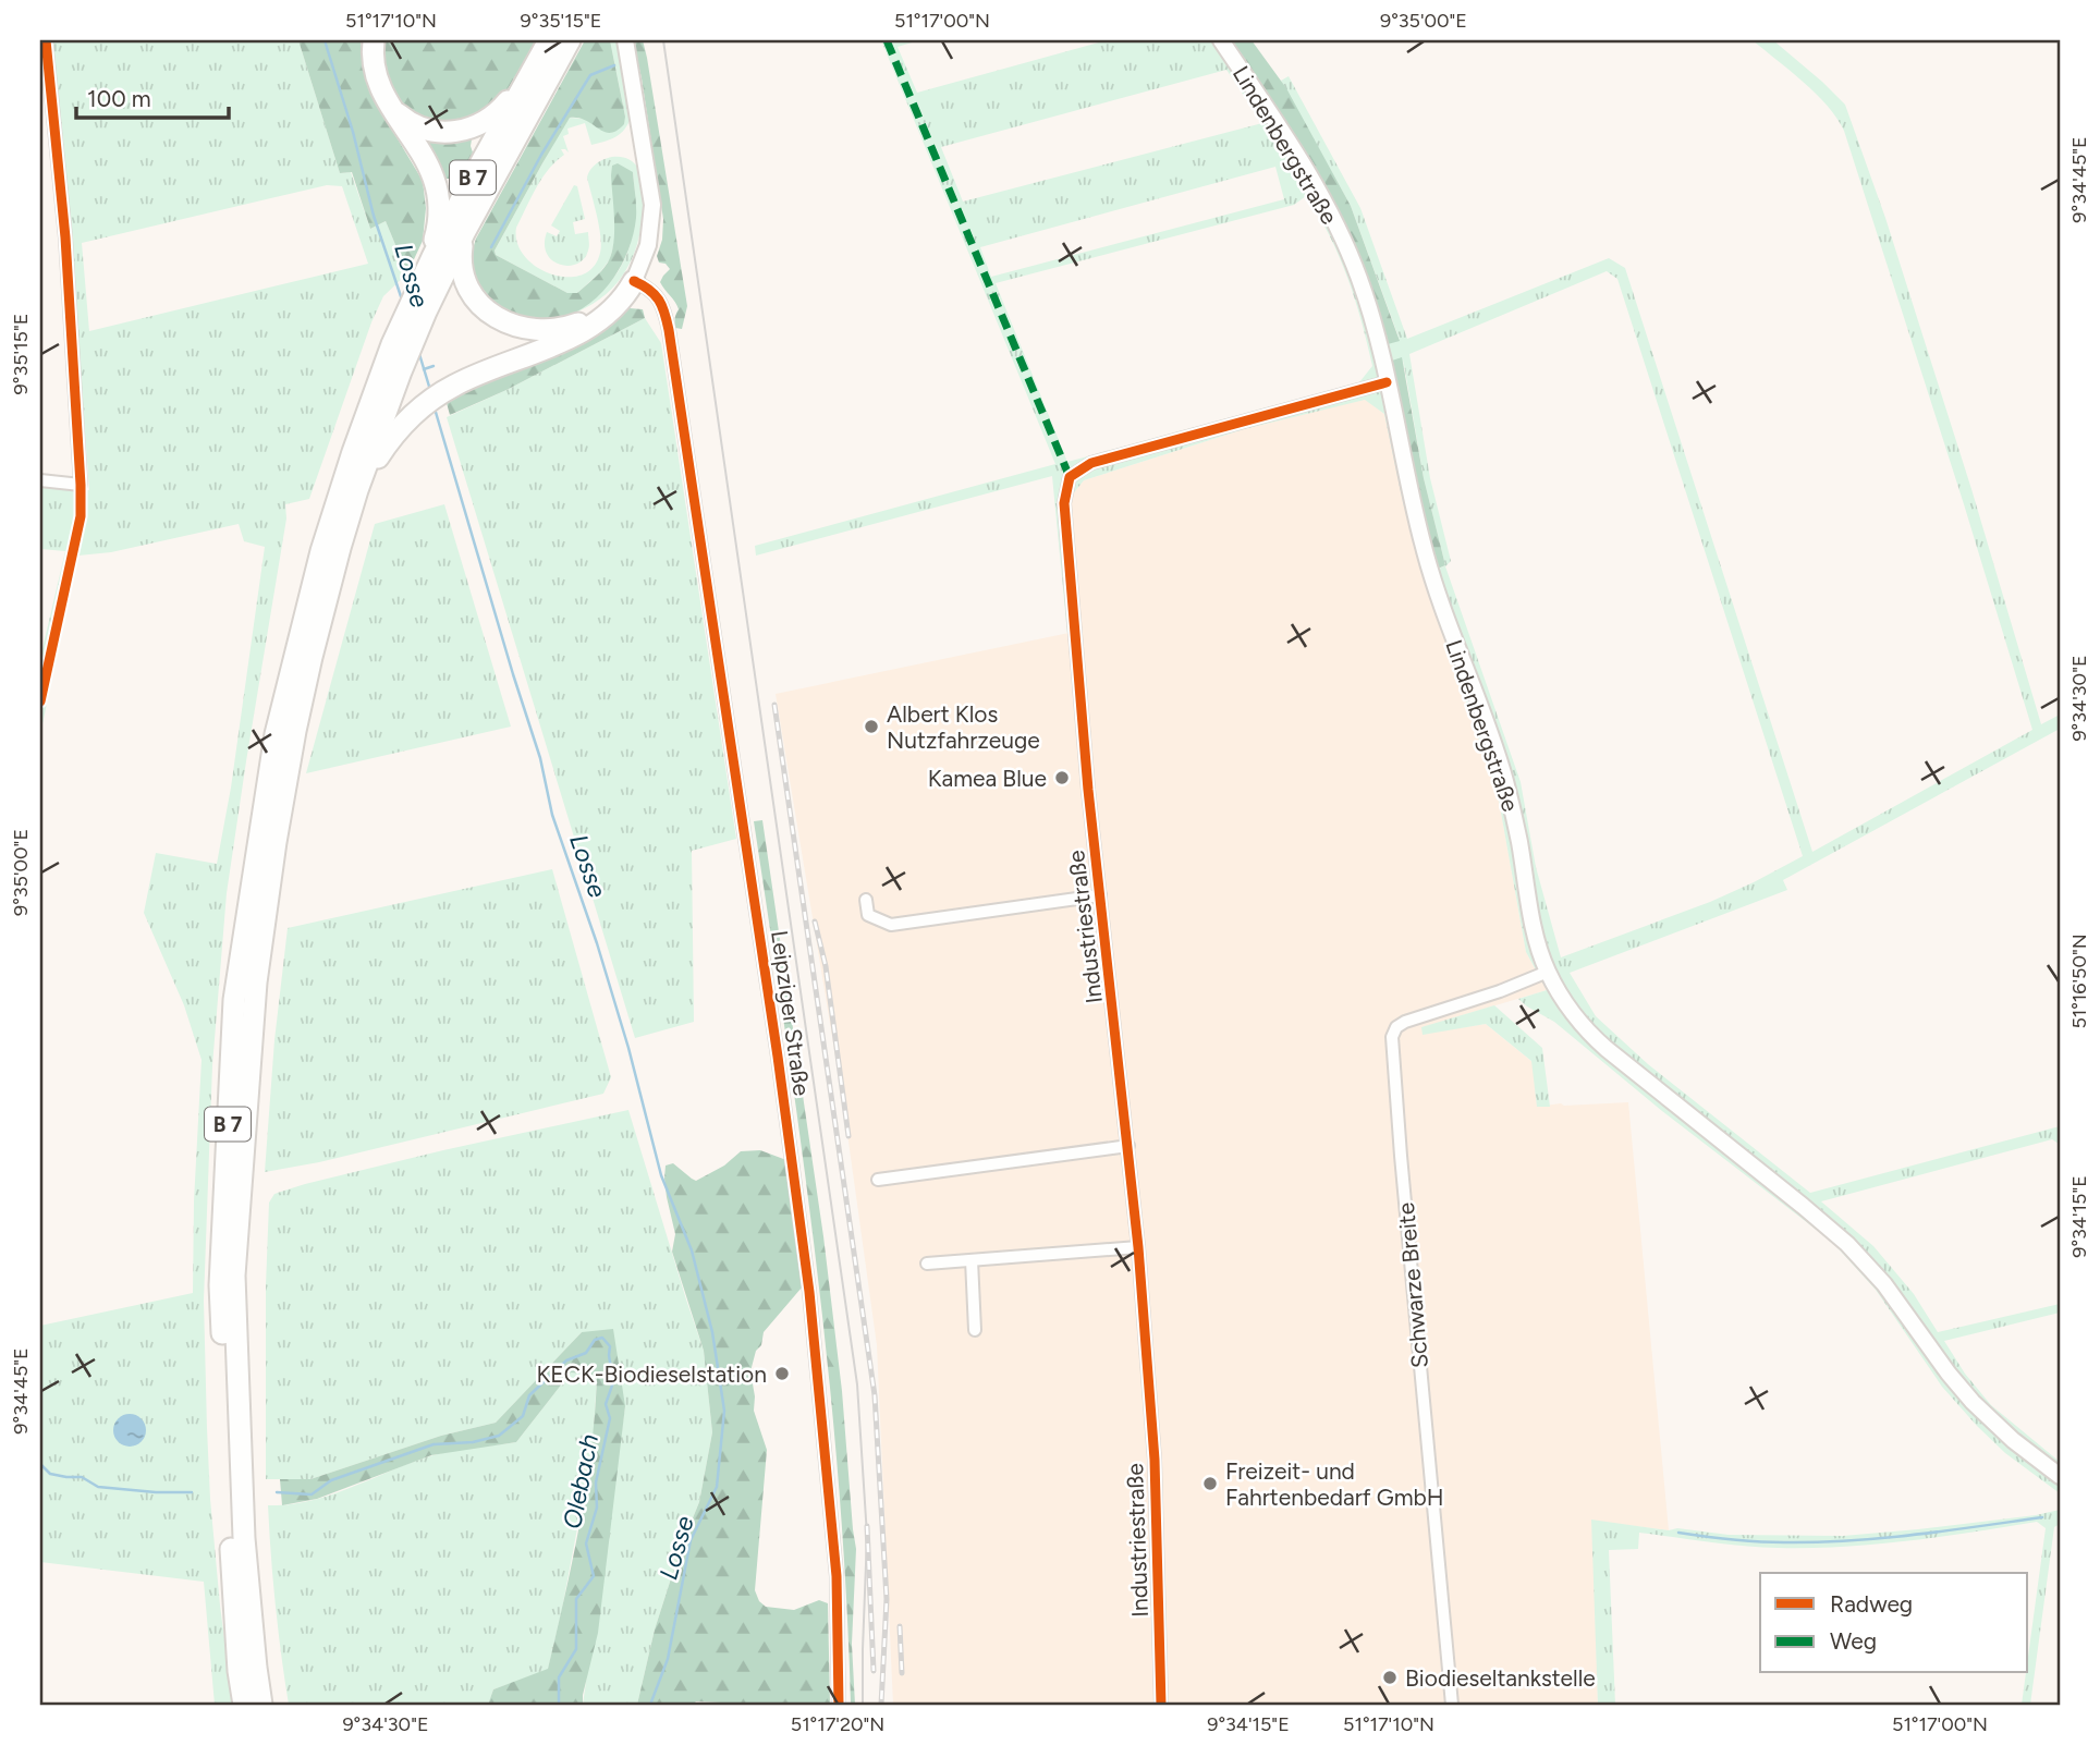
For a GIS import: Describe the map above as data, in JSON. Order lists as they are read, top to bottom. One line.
{"streets":{"highway":["B 7"],"main road":["Lindenbergstraße"],"street":["Industriestraße","Leipziger Straße","Schwarze Breite"]},"crossings":[["Lindenbergstraße","Industriestraße"],["Lindenbergstraße","Schwarze Breite"]],"water":["Losse","Olebach"],"places":["Albert Klos Nutzfahrzeuge","Kamea Blue","KECK-Biodieselstation","Freizeit- und Fahrtenbedarf GmbH","Biodieseltankstelle"],"legend":["Radweg","Weg"],"scale_bar":"100 m","coordinates":["51°17'10\"N","9°35'15\"E","51°17'00\"N","9°35'00\"E","9°34'45\"E","9°34'30\"E","51°16'50\"N","9°34'15\"E","51°17'20\"N"]}
